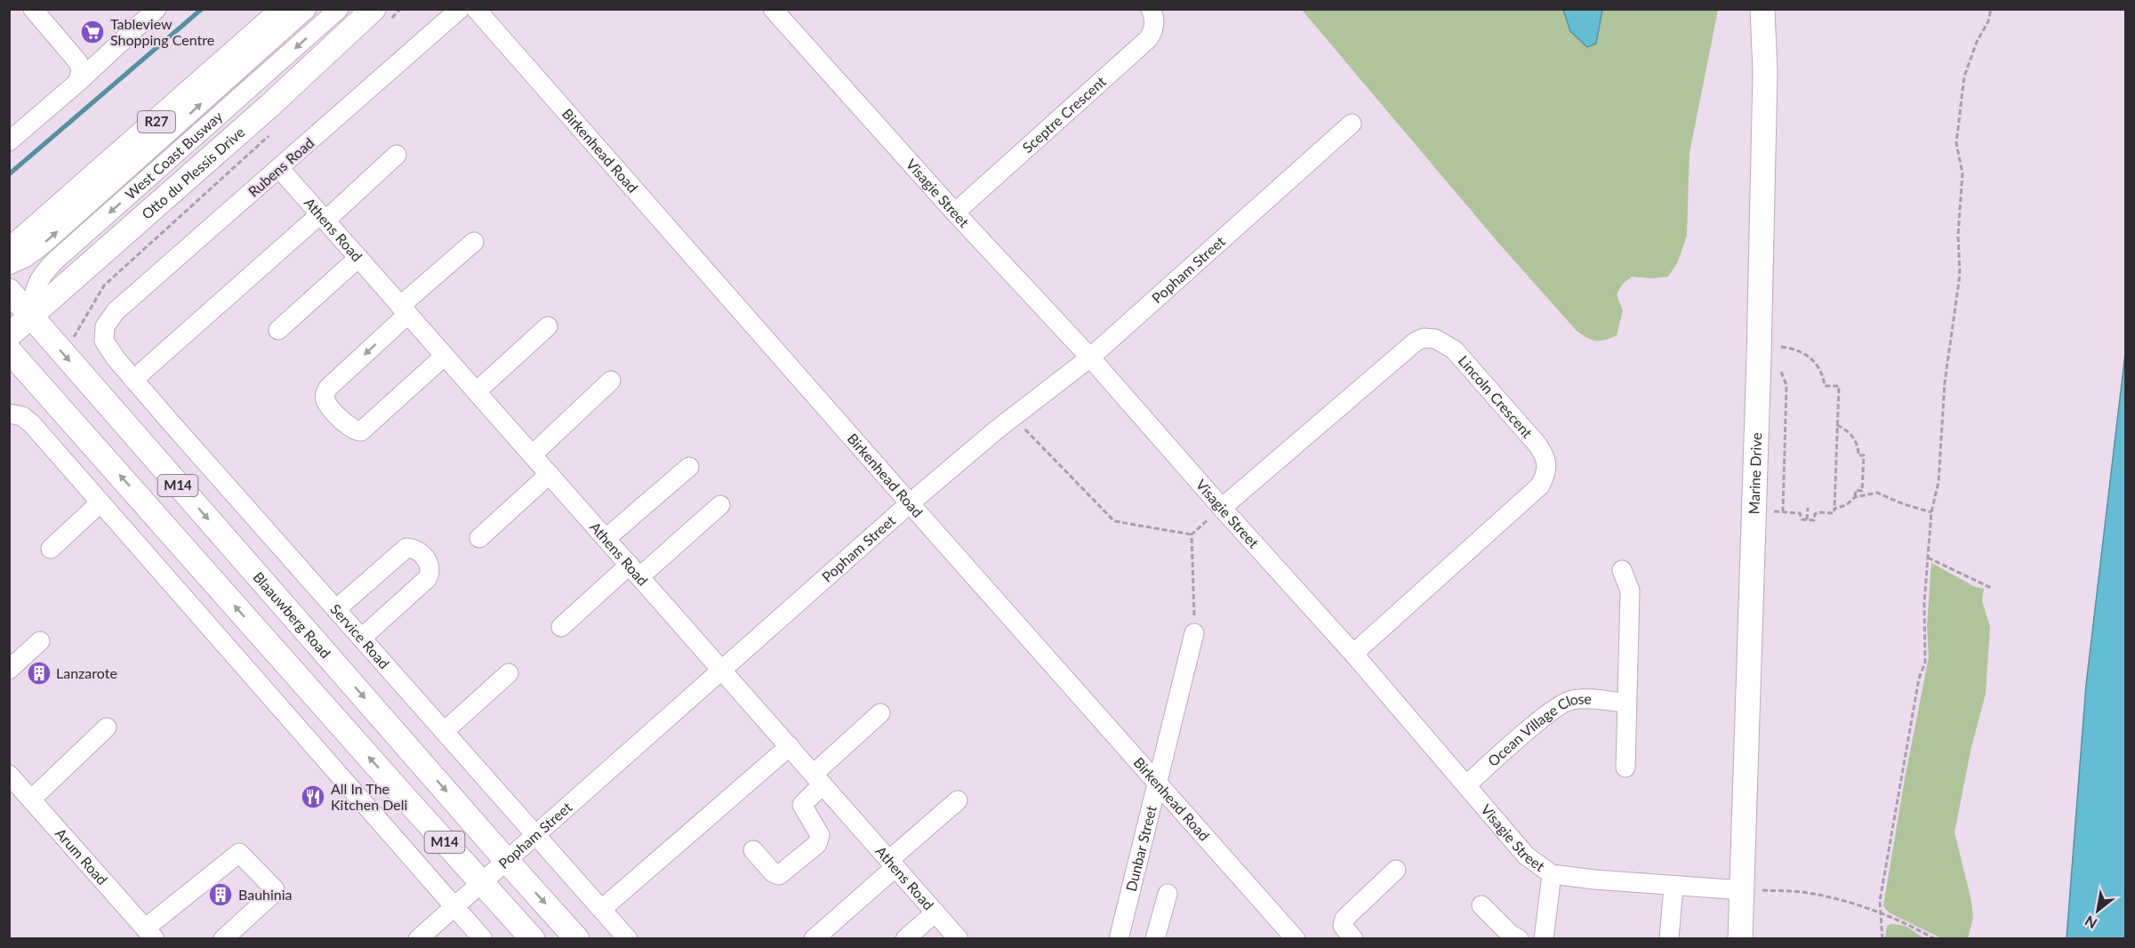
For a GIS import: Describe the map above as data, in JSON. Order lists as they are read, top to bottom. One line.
{"streets":{"main road":["R27","Otto du Plessis Drive","Marine Drive","M14","Blaauwberg Road"],"street":["Sceptre Crescent","Birkenhead Road","West Coast Busway","Rubens Road","Visagie Street","Athens Road","Popham Street","Lincoln Crescent","Service Road","Ocean Village Close","Dunbar Street","Arum Road"]},"crossings":[["Sceptre Crescent","Visagie Street"],["Birkenhead Road","Popham Street"],["Birkenhead Road","Dunbar Street"],["West Coast Busway","Otto du Plessis Drive"],["West Coast Busway","Blaauwberg Road"],["Rubens Road","Athens Road"],["Rubens Road","Service Road"],["Otto du Plessis Drive","Blaauwberg Road"],["Visagie Street","Popham Street"],["Visagie Street","Lincoln Crescent"],["Visagie Street","Marine Drive"],["Visagie Street","Ocean Village Close"],["Athens Road","Popham Street"],["Popham Street","M14"],["Popham Street","Blaauwberg Road"],["Popham Street","Service Road"]],"places":{"supermarket":["Tableview Shopping Centre"],"building":["Lanzarote","Bauhinia"],"restaurant":["All In The Kitchen Deli"]},"north":"bottom left"}
